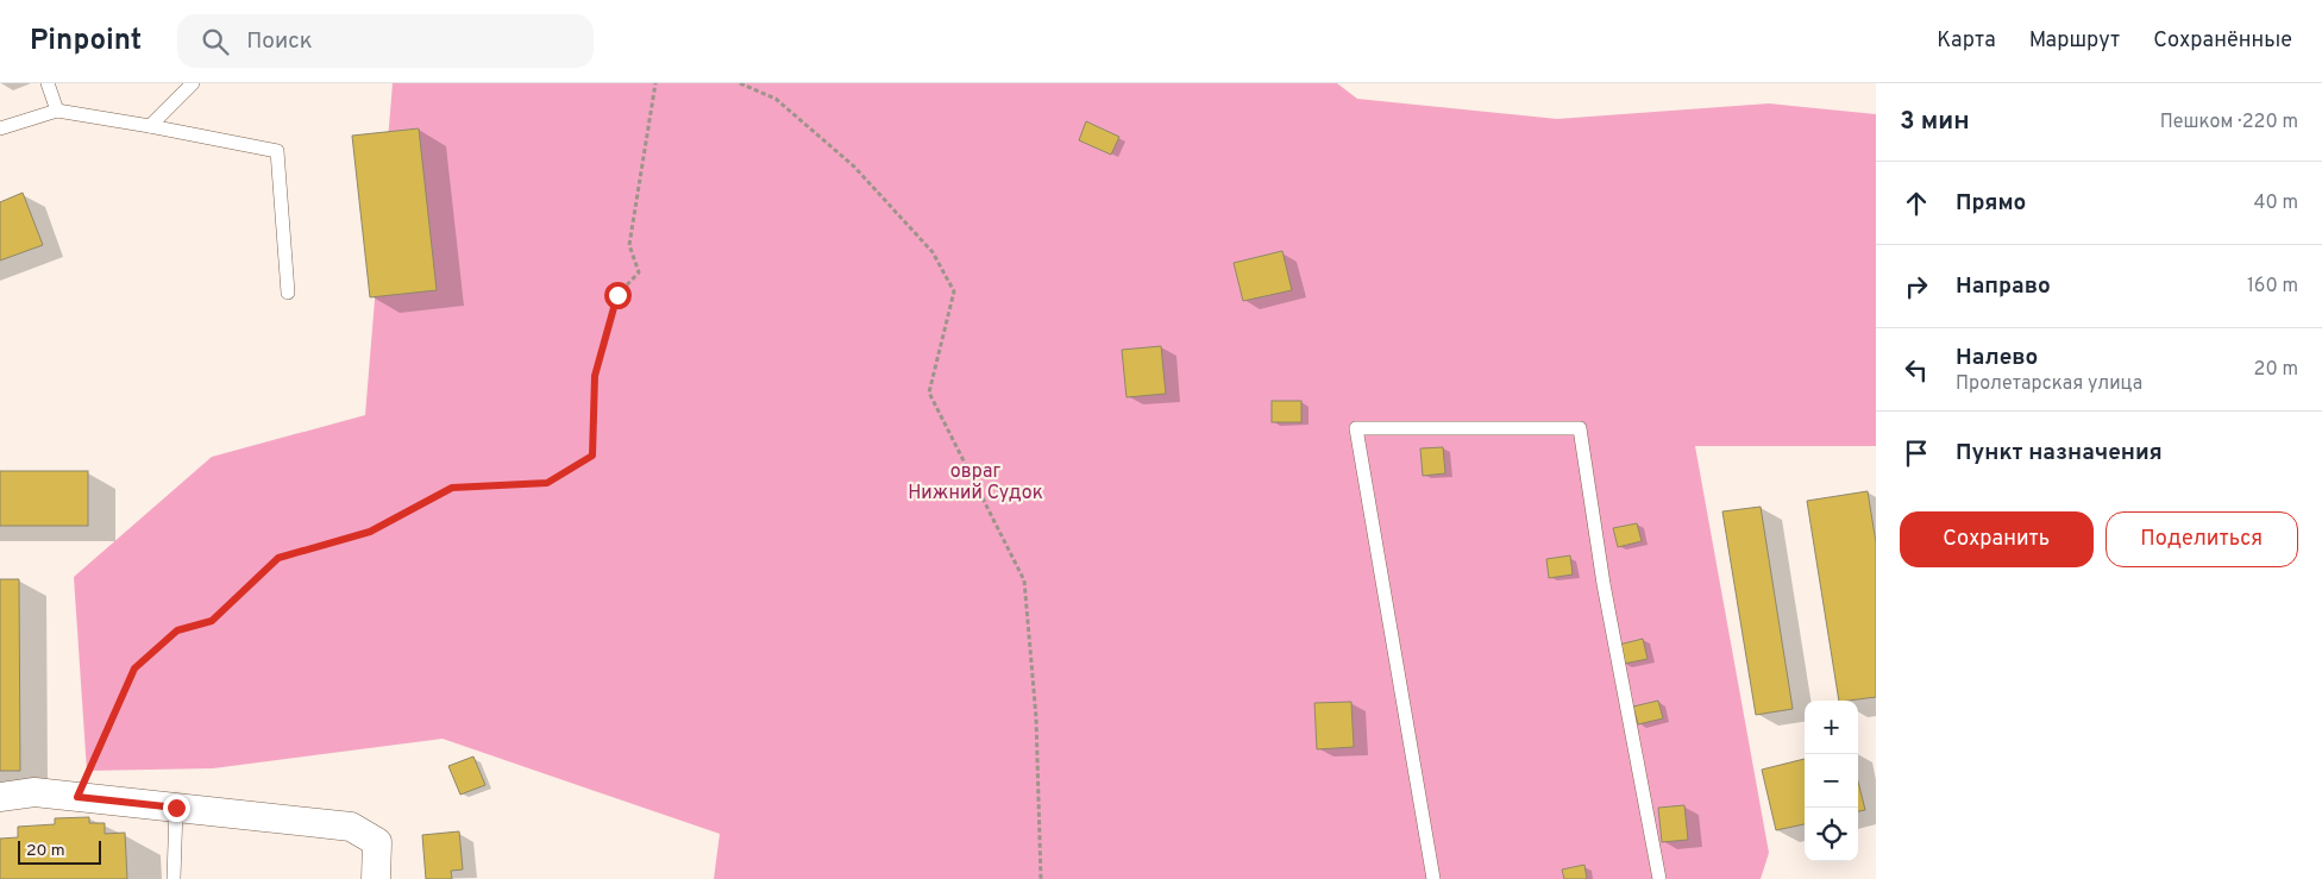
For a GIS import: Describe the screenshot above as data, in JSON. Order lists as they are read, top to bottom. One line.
{"parks":["овраг Нижний Судок"],"scale_bar":"20 m","page":{"header":"Pinpoint","search":"Поиск","nav":["Карта","Маршрут","Сохранённые"],"heading":["3 мин","Пешком · 220 m"],"list":[["Прямо","40 m"],["Направо","160 m"],["Налево","Пролетарская улица","20 m"],"Пункт назначения"],"buttons":["Сохранить","Поделиться"],"map_buttons":["+","−"],"scale":"20 m"}}
